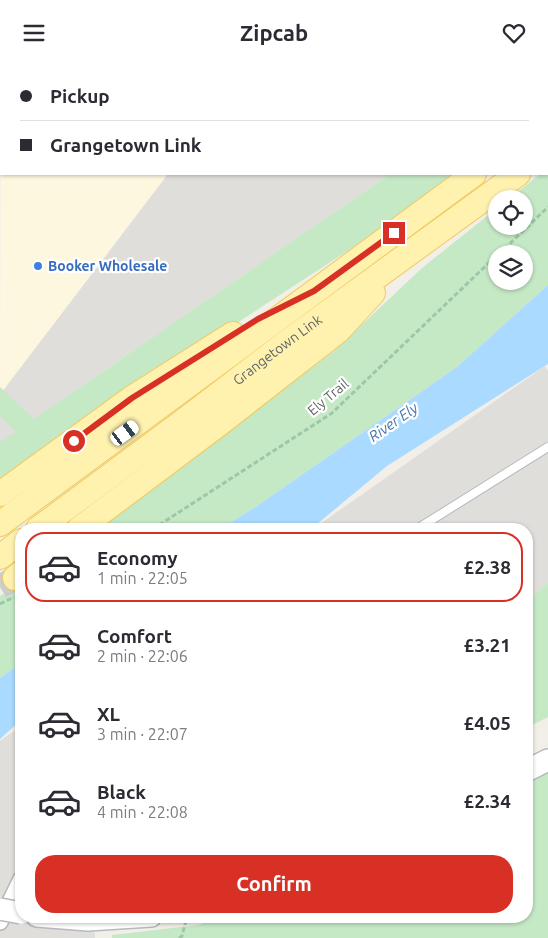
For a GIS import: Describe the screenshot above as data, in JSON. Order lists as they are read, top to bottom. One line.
{"streets":{"main road":["Grangetown Link"],"path":["Ely Trail"]},"water":["River Ely"],"places":["Booker Wholesale"],"page":{"header":"Zipcab","banner":["Pickup","Grangetown Link"],"list":[{"name":"Economy","note":"1 min · 22:05","value":"£2.38"},{"name":"Comfort","note":"2 min · 22:06","value":"£3.21"},{"name":"XL","note":"3 min · 22:07","value":"£4.05"},{"name":"Black","note":"4 min · 22:08","value":"£2.34"}],"buttons":"Confirm"}}
